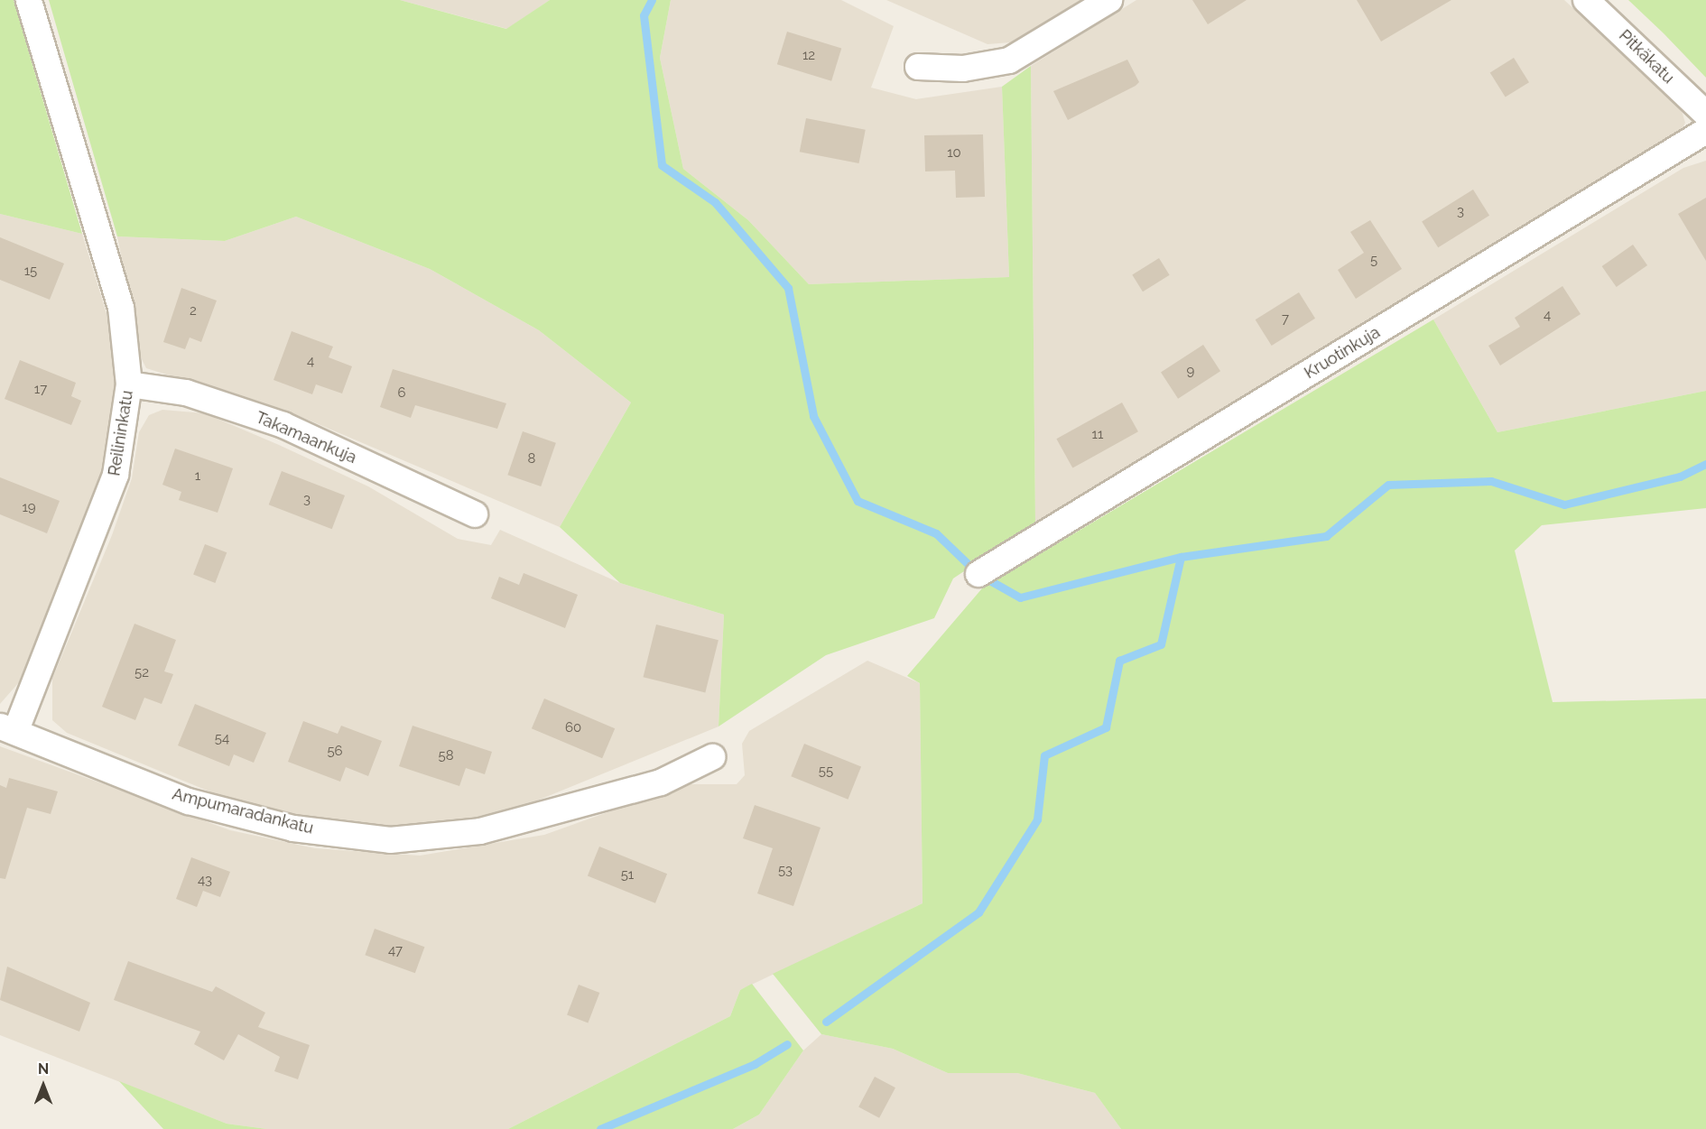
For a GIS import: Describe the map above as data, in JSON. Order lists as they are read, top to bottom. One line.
{"streets":{"street":["Pitkäkatu","Kruotinkuja","Reilininkatu","Takamaankuja","Ampumaradankatu"]},"crossings":[["Reilininkatu","Takamaankuja"],["Reilininkatu","Ampumaradankatu"]],"house_numbers":["12","10","3","5","15","2","4","7","4","9","17","6","11","8","1","3","19","52","60","54","56","58","55","53","51","43","47"],"north":"top"}
